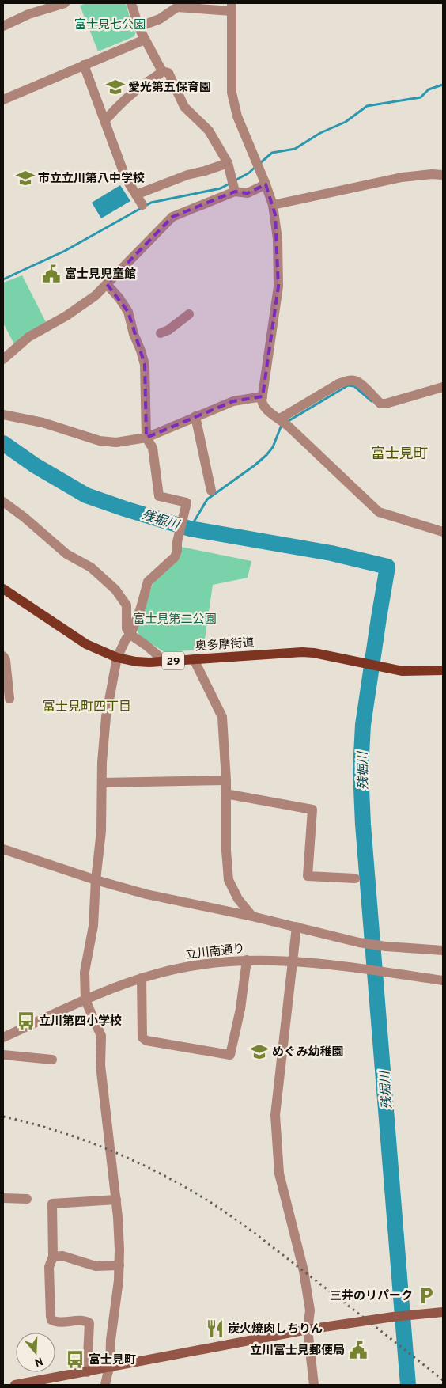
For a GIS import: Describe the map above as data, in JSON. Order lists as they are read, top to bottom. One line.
{"streets":{"main road":["奥多摩街道","29"],"street":["立川南通り"]},"districts":["富士見町","富士見町四丁目"],"water":["残堀川"],"parks":["富士見七公園","富士見第二公園"],"places":{"school or university":["愛光第五保育園","市立立川第八中学校","めぐみ幼稚園"],"public building":["富士見児童館","立川富士見郵便局"],"bus stop":["立川第四小学校","富士見町"],"parking":["三井のリパーク"],"restaurant":["炭火焼肉しちりん"]},"north":"bottom"}
